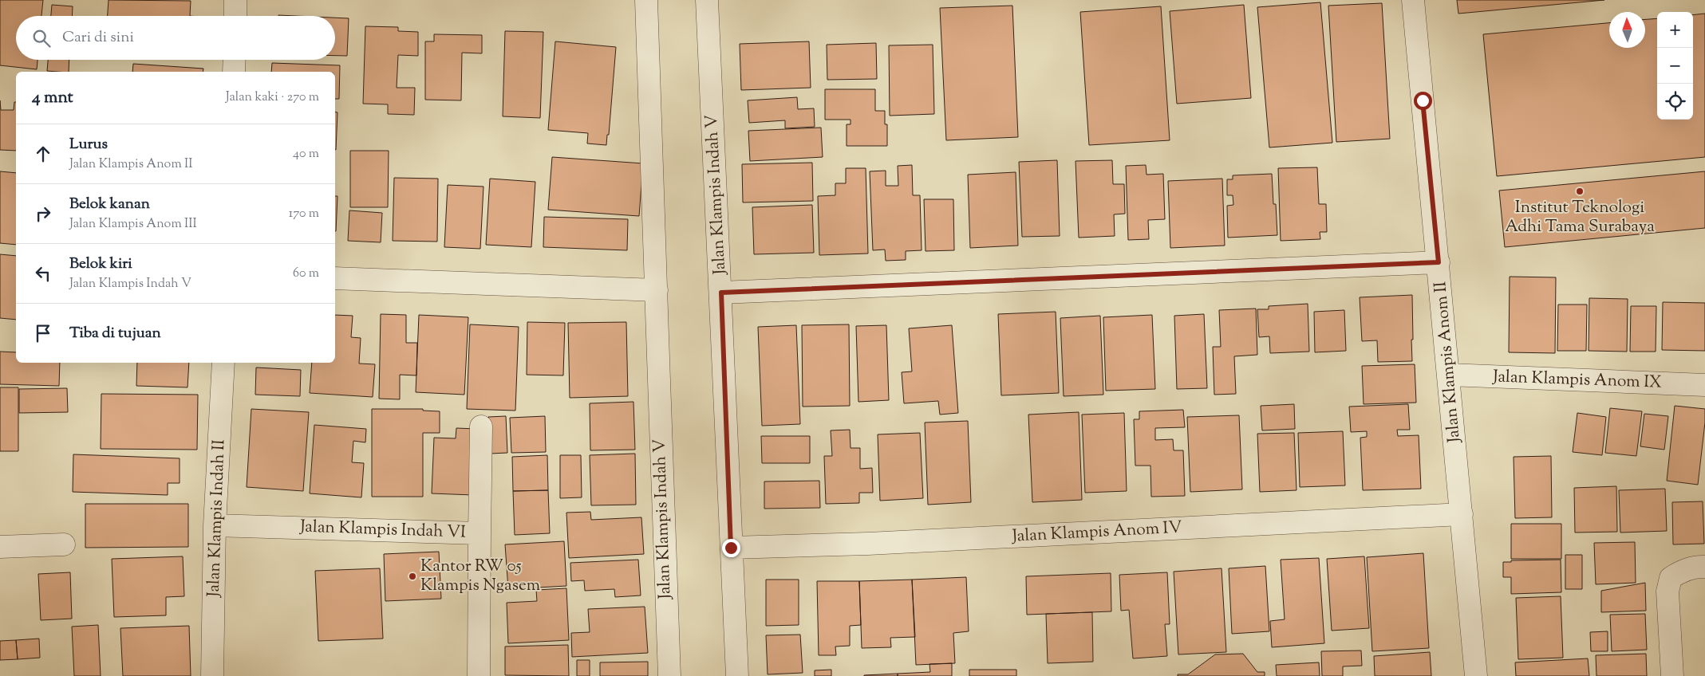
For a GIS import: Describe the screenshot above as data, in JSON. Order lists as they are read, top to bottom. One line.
{"streets":{"street":["Jalan Klampis Indah V","Jalan Klampis Anom II","Jalan Klampis Anom IX","Jalan Klampis Indah II","Jalan Klampis Indah VI","Jalan Klampis Anom IV"]},"crossings":[["Jalan Klampis Indah V","Jalan Klampis Anom IV"],["Jalan Klampis Anom II","Jalan Klampis Anom IX"],["Jalan Klampis Anom II","Jalan Klampis Anom IV"],["Jalan Klampis Indah II","Jalan Klampis Indah VI"]],"places":["Institut Teknologi Adhi Tama Surabaya","Kantor RW 05 Klampis Ngasem"],"north":"top","page":{"map_buttons":["+","−"],"search":"Cari di sini","heading":["4 mnt","Jalan kaki · 270 m"],"list":[["Lurus","Jalan Klampis Anom II","40 m"],["Belok kanan","Jalan Klampis Anom III","170 m"],["Belok kiri","Jalan Klampis Indah V","60 m"],"Tiba di tujuan"]}}
